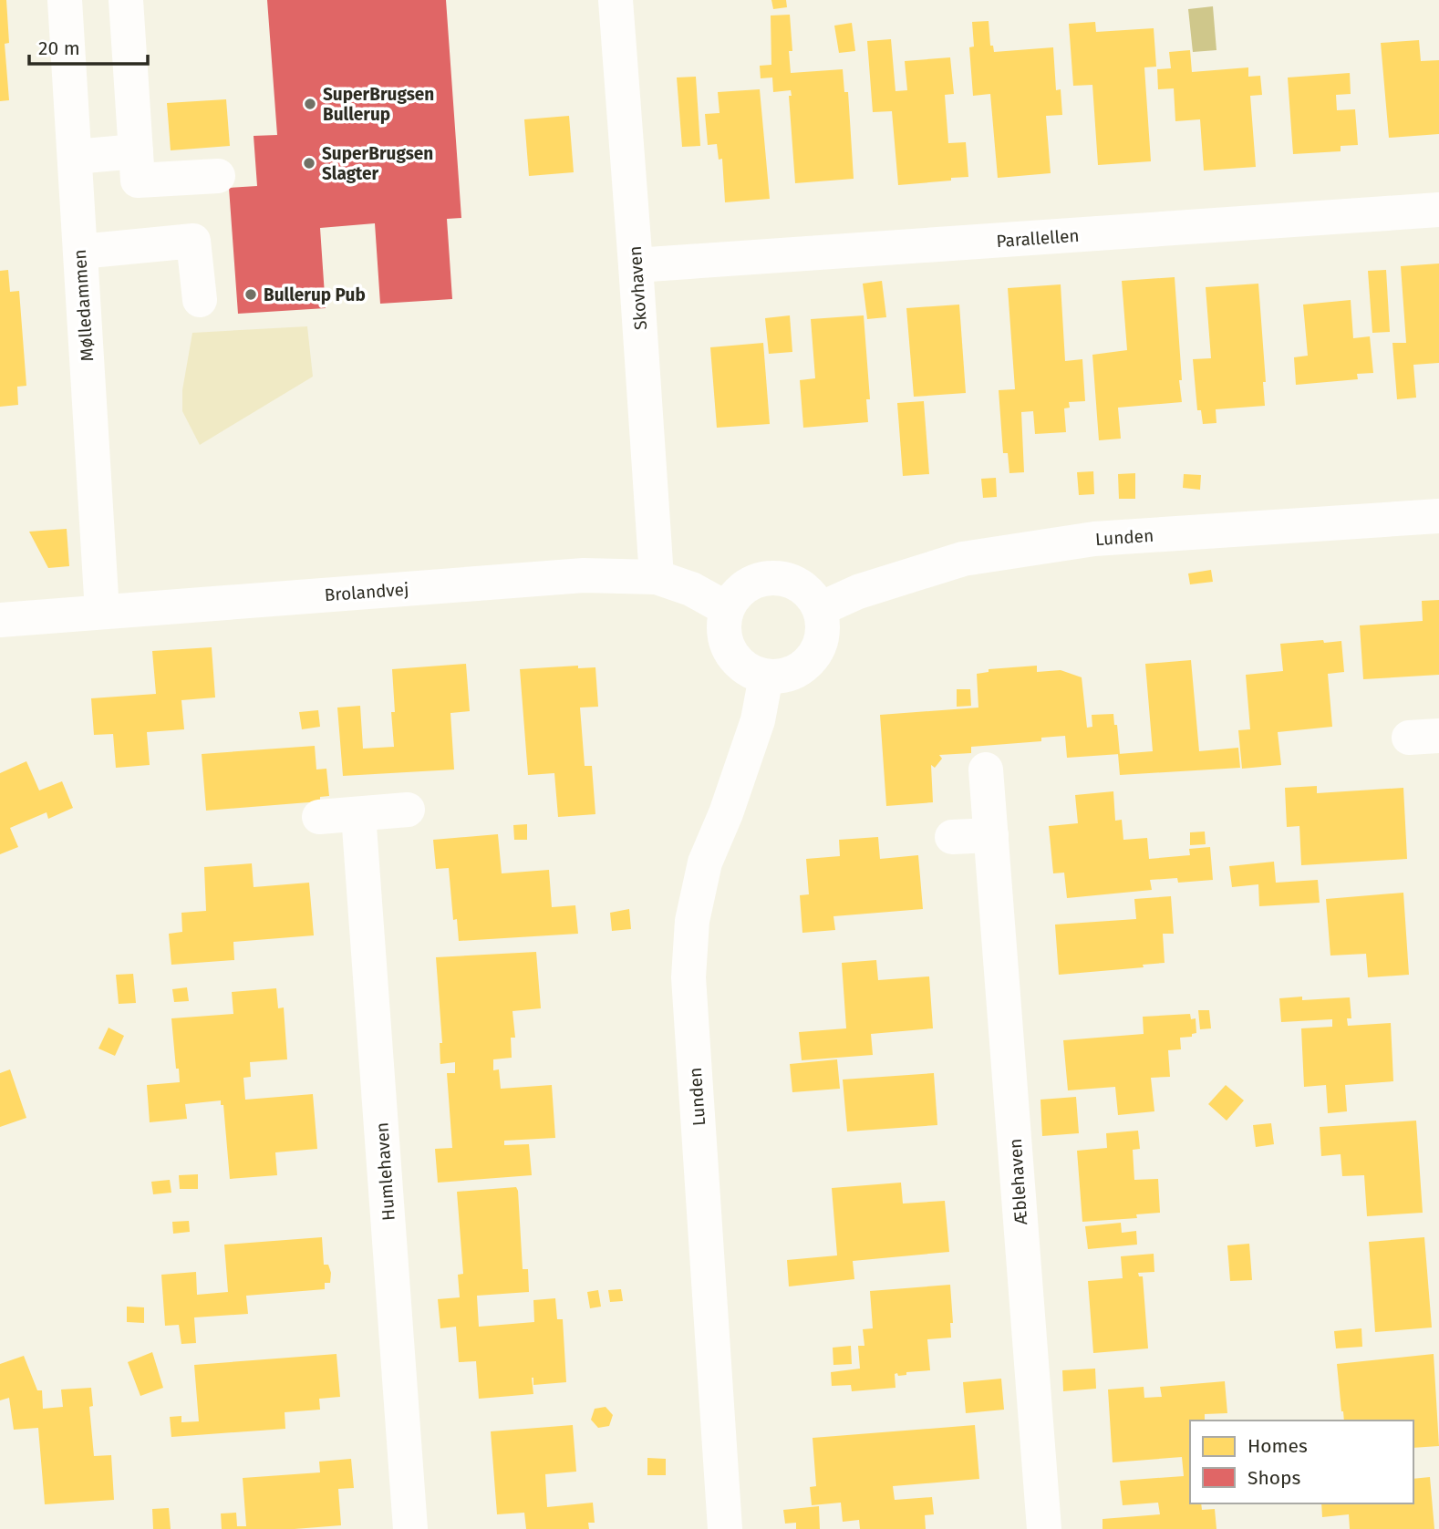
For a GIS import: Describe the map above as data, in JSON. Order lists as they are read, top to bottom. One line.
{"streets":{"street":["Parallellen","Skovhaven","Mølledammen","Lunden","Brolandvej","Humlehaven","Æblehaven"]},"crossings":[["Parallellen","Skovhaven"],["Skovhaven","Brolandvej"],["Mølledammen","Brolandvej"],["Lunden","Brolandvej"]],"places":["SuperBrugsen Bullerup","SuperBrugsen Slagter","Bullerup Pub"],"legend":["Homes","Shops"],"scale_bar":"20 m"}
